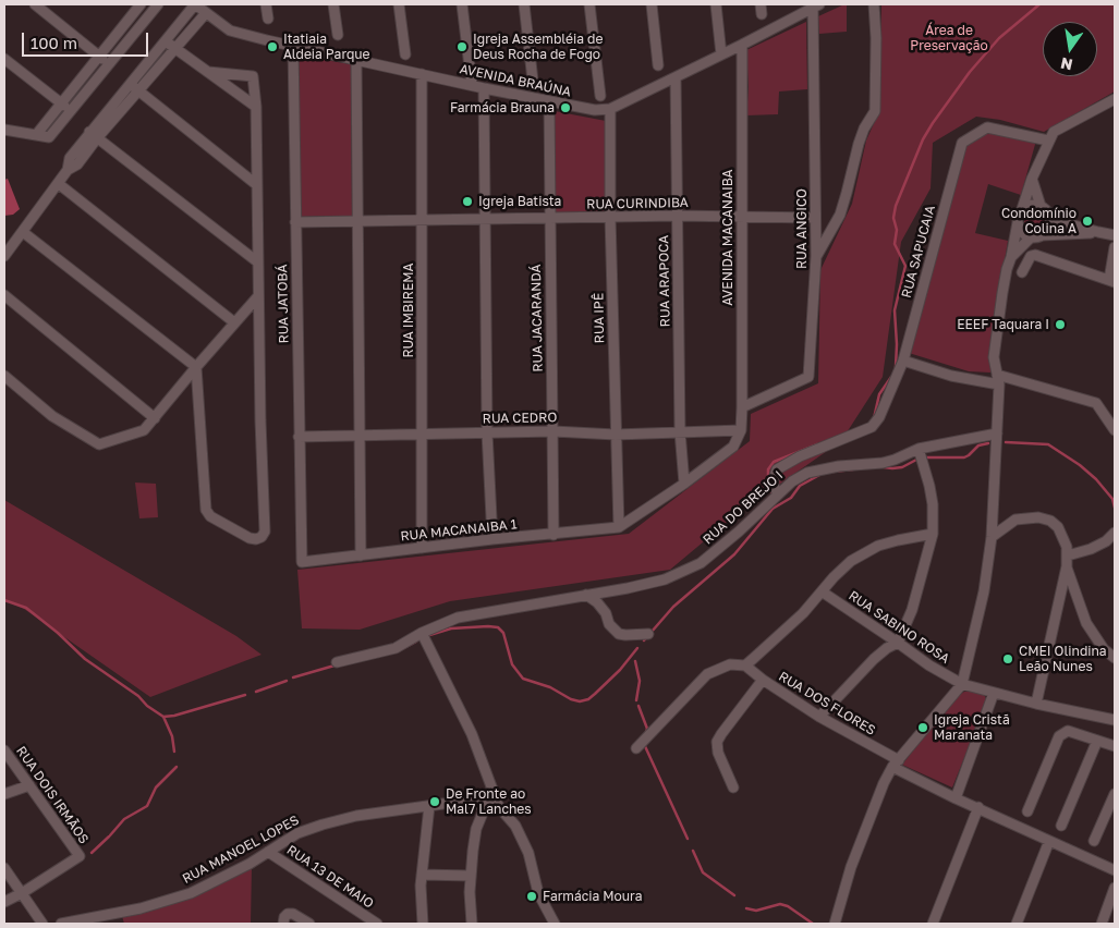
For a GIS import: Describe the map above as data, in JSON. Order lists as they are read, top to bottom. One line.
{"streets":{"street":["AVENIDA BRAÚNA","RUA CURINDIBA","RUA ANGICO","AVENIDA MACANAIBA","RUA SAPUCAIA","RUA ARAPOCA","RUA JATOBÁ","RUA IMBIREMA","RUA JACARANDÁ","RUA IPÊ","RUA CEDRO","RUA DO BREJO I","RUA MACANAIBA 1","RUA SABINO ROSA","RUA DOS FLORES","RUA DOIS IRMÃOS","RUA MANOEL LOPES","RUA 13 DE MAIO"]},"crossings":[["AVENIDA BRAÚNA","RUA ANGICO"],["AVENIDA BRAÚNA","AVENIDA MACANAIBA"],["AVENIDA BRAÚNA","RUA ARAPOCA"],["AVENIDA BRAÚNA","RUA JATOBÁ"],["AVENIDA BRAÚNA","RUA IMBIREMA"],["AVENIDA BRAÚNA","RUA JACARANDÁ"],["AVENIDA BRAÚNA","RUA IPÊ"],["RUA CURINDIBA","RUA ANGICO"],["RUA CURINDIBA","AVENIDA MACANAIBA"],["RUA CURINDIBA","RUA ARAPOCA"],["RUA CURINDIBA","RUA JATOBÁ"],["RUA CURINDIBA","RUA IMBIREMA"],["RUA CURINDIBA","RUA JACARANDÁ"],["RUA CURINDIBA","RUA IPÊ"],["RUA ANGICO","AVENIDA MACANAIBA"],["AVENIDA MACANAIBA","RUA CEDRO"],["RUA SAPUCAIA","RUA DO BREJO I"],["RUA ARAPOCA","RUA CEDRO"],["RUA JATOBÁ","RUA CEDRO"],["RUA JATOBÁ","RUA MACANAIBA 1"],["RUA IMBIREMA","RUA CEDRO"],["RUA IMBIREMA","RUA MACANAIBA 1"],["RUA JACARANDÁ","RUA CEDRO"],["RUA JACARANDÁ","RUA MACANAIBA 1"],["RUA IPÊ","RUA CEDRO"],["RUA IPÊ","RUA MACANAIBA 1"],["RUA MANOEL LOPES","RUA 13 DE MAIO"]],"parks":["Área de Preservação"],"places":["Itatiaia Aldeia Parque","Igreja Assembléia de Deus Rocha de Fogo","Farmácia Brauna","Igreja Batista","Condomínio Colina A","EEEF Taquara I","CMEI Olindina Leão Nunes","Igreja Cristã Maranata","De Fronte ao Mal7 Lanches","Farmácia Moura"],"scale_bar":"100 m","north":"bottom"}
